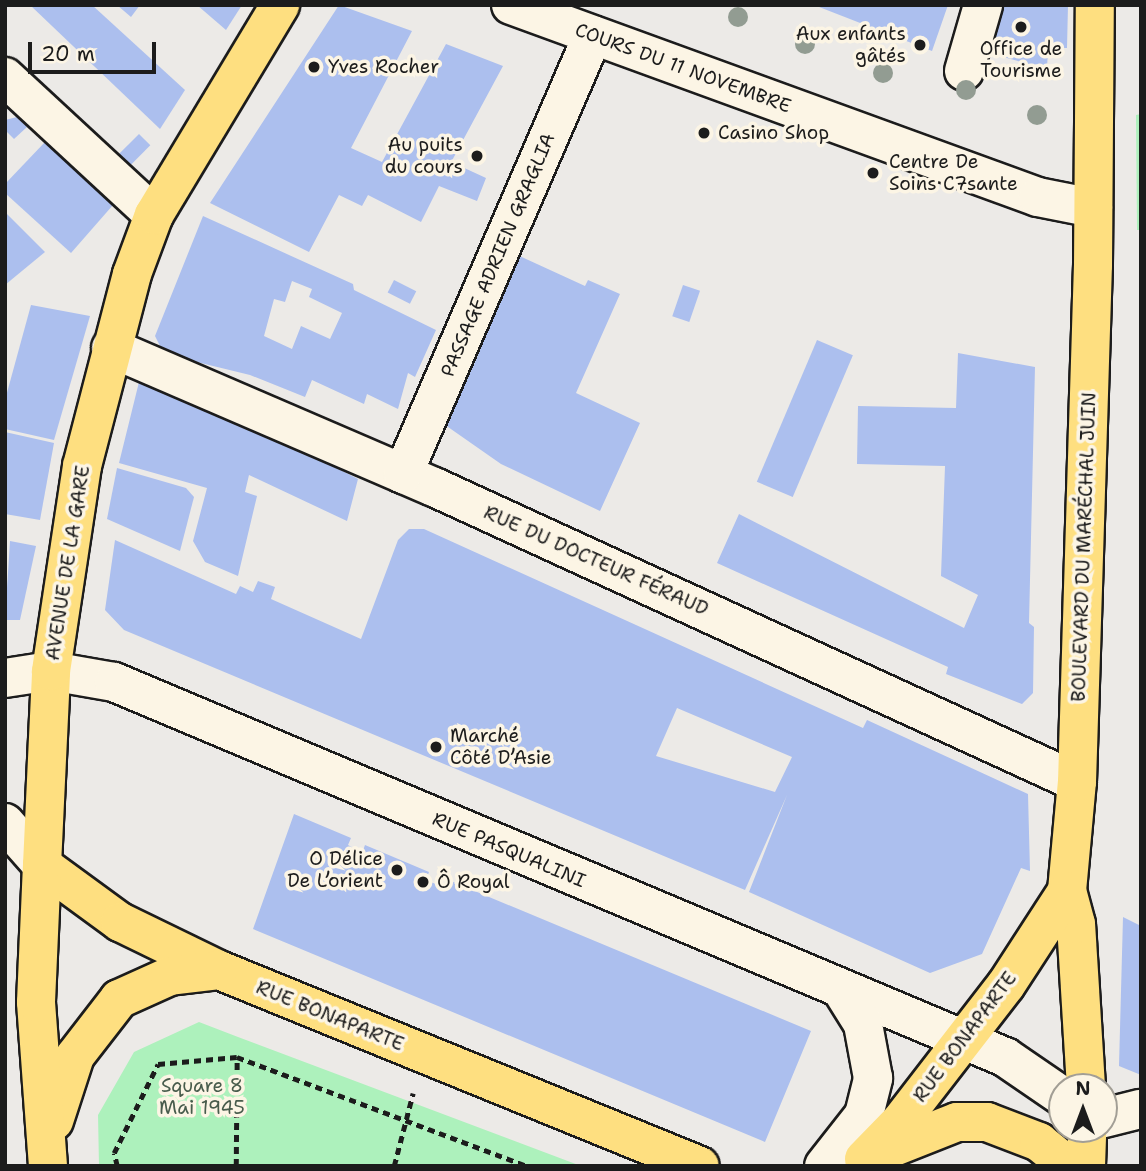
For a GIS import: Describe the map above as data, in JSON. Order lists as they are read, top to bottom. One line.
{"streets":{"main road":["BOULEVARD DU MARÉCHAL JUIN","AVENUE DE LA GARE","RUE BONAPARTE"],"street":["COURS DU 11 NOVEMBRE","PASSAGE ADRIEN GRAGLIA","RUE DU DOCTEUR FÉRAUD","RUE PASQUALINI"]},"crossings":[["COURS DU 11 NOVEMBRE","PASSAGE ADRIEN GRAGLIA"],["COURS DU 11 NOVEMBRE","BOULEVARD DU MARÉCHAL JUIN"],["PASSAGE ADRIEN GRAGLIA","RUE DU DOCTEUR FÉRAUD"],["BOULEVARD DU MARÉCHAL JUIN","RUE DU DOCTEUR FÉRAUD"],["BOULEVARD DU MARÉCHAL JUIN","RUE BONAPARTE"],["RUE DU DOCTEUR FÉRAUD","AVENUE DE LA GARE"],["AVENUE DE LA GARE","RUE PASQUALINI"],["AVENUE DE LA GARE","RUE BONAPARTE"],["RUE PASQUALINI","RUE BONAPARTE"]],"parks":["Square 8 Mai 1945"],"places":["Office de Tourisme","Aux enfants gâtés","Yves Rocher","Casino Shop","Au puits du cours","Centre De Soins C7sante","Marché Côté D’Asie","O Délice De L’orient","Ô Royal"],"scale_bar":"20 m","north":"top"}
